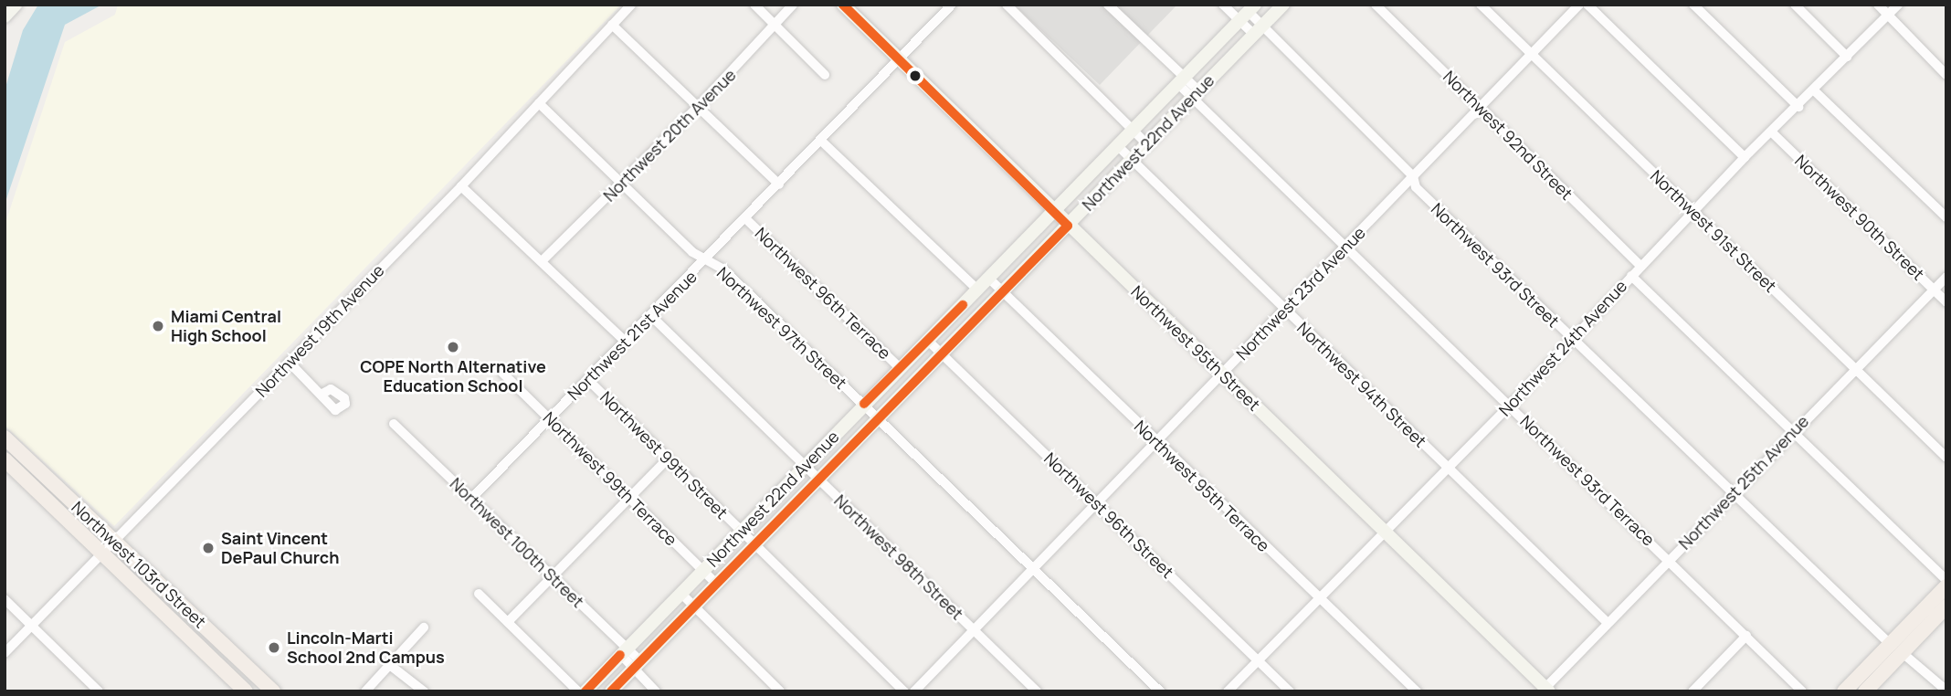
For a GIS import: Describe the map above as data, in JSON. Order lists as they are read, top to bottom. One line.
{"streets":{"main road":["Northwest 22nd Avenue","Northwest 95th Street","Northwest 103rd Street"],"street":["Northwest 20th Avenue","Northwest 92nd Street","Northwest 90th Street","Northwest 91st Street","Northwest 93rd Street","Northwest 96th Terrace","Northwest 23rd Avenue","Northwest 97th Street","Northwest 19th Avenue","Northwest 21st Avenue","Northwest 24th Avenue","Northwest 94th Street","Northwest 99th Street","Northwest 99th Terrace","Northwest 93rd Terrace","Northwest 25th Avenue","Northwest 95th Terrace","Northwest 96th Street","Northwest 100th Street","Northwest 98th Street"]},"crossings":[["Northwest 20th Avenue","Northwest 97th Street"],["Northwest 92nd Street","Northwest 23rd Avenue"],["Northwest 92nd Street","Northwest 24th Avenue"],["Northwest 22nd Avenue","Northwest 93rd Street"],["Northwest 22nd Avenue","Northwest 96th Terrace"],["Northwest 22nd Avenue","Northwest 97th Street"],["Northwest 22nd Avenue","Northwest 95th Street"],["Northwest 22nd Avenue","Northwest 94th Street"],["Northwest 22nd Avenue","Northwest 99th Street"],["Northwest 22nd Avenue","Northwest 99th Terrace"],["Northwest 22nd Avenue","Northwest 93rd Terrace"],["Northwest 22nd Avenue","Northwest 95th Terrace"],["Northwest 22nd Avenue","Northwest 96th Street"],["Northwest 22nd Avenue","Northwest 100th Street"],["Northwest 22nd Avenue","Northwest 98th Street"],["Northwest 90th Street","Northwest 24th Avenue"],["Northwest 90th Street","Northwest 25th Avenue"],["Northwest 91st Street","Northwest 23rd Avenue"],["Northwest 91st Street","Northwest 24th Avenue"],["Northwest 91st Street","Northwest 25th Avenue"],["Northwest 93rd Street","Northwest 23rd Avenue"],["Northwest 93rd Street","Northwest 24th Avenue"],["Northwest 93rd Street","Northwest 25th Avenue"],["Northwest 96th Terrace","Northwest 21st Avenue"],["Northwest 23rd Avenue","Northwest 97th Street"],["Northwest 23rd Avenue","Northwest 95th Street"],["Northwest 23rd Avenue","Northwest 94th Street"],["Northwest 23rd Avenue","Northwest 93rd Terrace"],["Northwest 23rd Avenue","Northwest 95th Terrace"],["Northwest 23rd Avenue","Northwest 96th Street"],["Northwest 23rd Avenue","Northwest 98th Street"],["Northwest 97th Street","Northwest 19th Avenue"],["Northwest 97th Street","Northwest 21st Avenue"],["Northwest 19th Avenue","Northwest 103rd Street"],["Northwest 21st Avenue","Northwest 95th Street"],["Northwest 21st Avenue","Northwest 99th Street"],["Northwest 21st Avenue","Northwest 99th Terrace"],["Northwest 21st Avenue","Northwest 100th Street"],["Northwest 21st Avenue","Northwest 98th Street"],["Northwest 95th Street","Northwest 24th Avenue"],["Northwest 95th Street","Northwest 25th Avenue"],["Northwest 24th Avenue","Northwest 94th Street"],["Northwest 24th Avenue","Northwest 93rd Terrace"],["Northwest 24th Avenue","Northwest 95th Terrace"],["Northwest 24th Avenue","Northwest 96th Street"],["Northwest 94th Street","Northwest 25th Avenue"],["Northwest 93rd Terrace","Northwest 25th Avenue"]],"places":["Miami Central High School","COPE North Alternative Education School","Saint Vincent DePaul Church","Lincoln-Marti School 2nd Campus"]}
